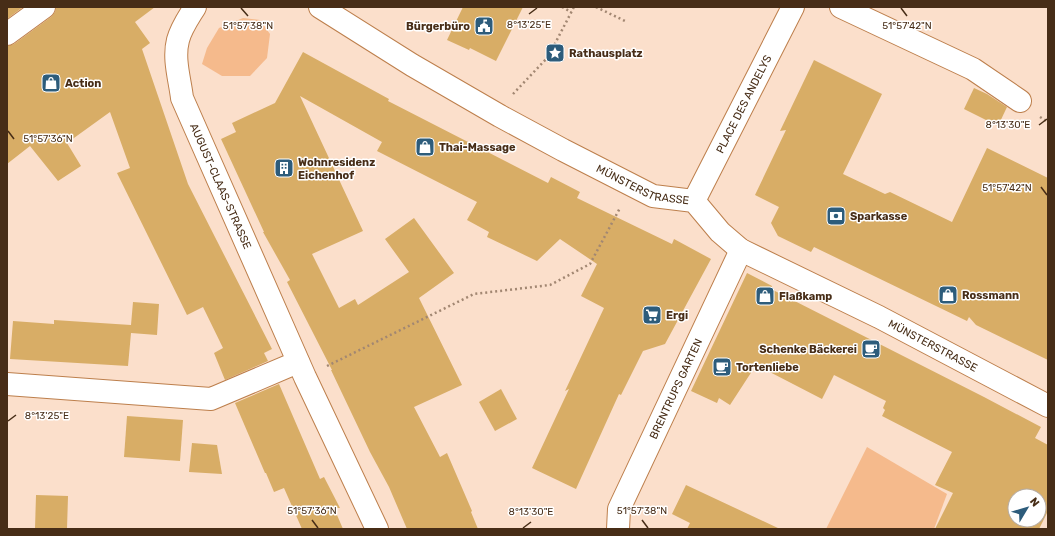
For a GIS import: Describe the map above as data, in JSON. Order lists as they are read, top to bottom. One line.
{"streets":{"street":["PLACE DES ANDELYS","MÜNSTERSTRASSE","AUGUST-CLAAS-STRASSE","BRENTRUPS GARTEN"]},"crossings":[["PLACE DES ANDELYS","MÜNSTERSTRASSE"],["MÜNSTERSTRASSE","BRENTRUPS GARTEN"]],"places":{"public building":["Bürgerbüro"],"place":["Rathausplatz"],"shop":["Action","Thai-Massage","Rossmann","Flaßkamp"],"building":["Wohnresidenz Eichenhof"],"bank":["Sparkasse"],"supermarket":["Ergi"],"cafe":["Schenke Bäckerei","Tortenliebe"]},"north":"top right","coordinates":["8°13'25\"E","51°57'38\"N","51°57'42\"N","8°13'30\"E","51°57'36\"N"]}
